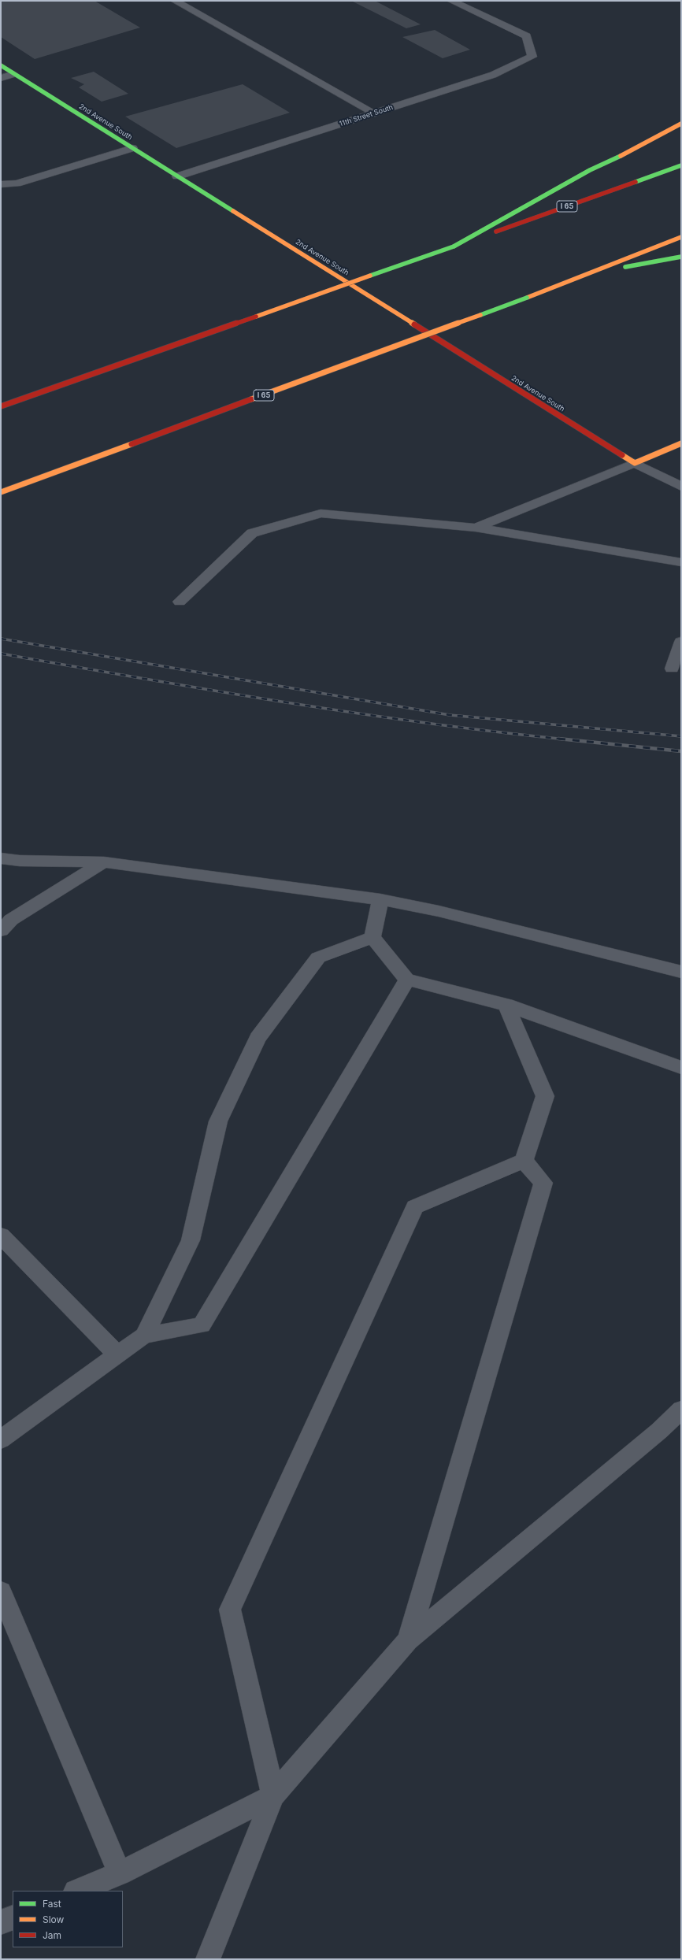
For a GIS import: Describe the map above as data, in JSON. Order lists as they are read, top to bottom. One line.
{"streets":{"main road":["2nd Avenue South","I 65"],"street":["11th Street South"]},"crossings":[["11th Street South","2nd Avenue South"]],"legend":["Fast","Slow","Jam"]}
